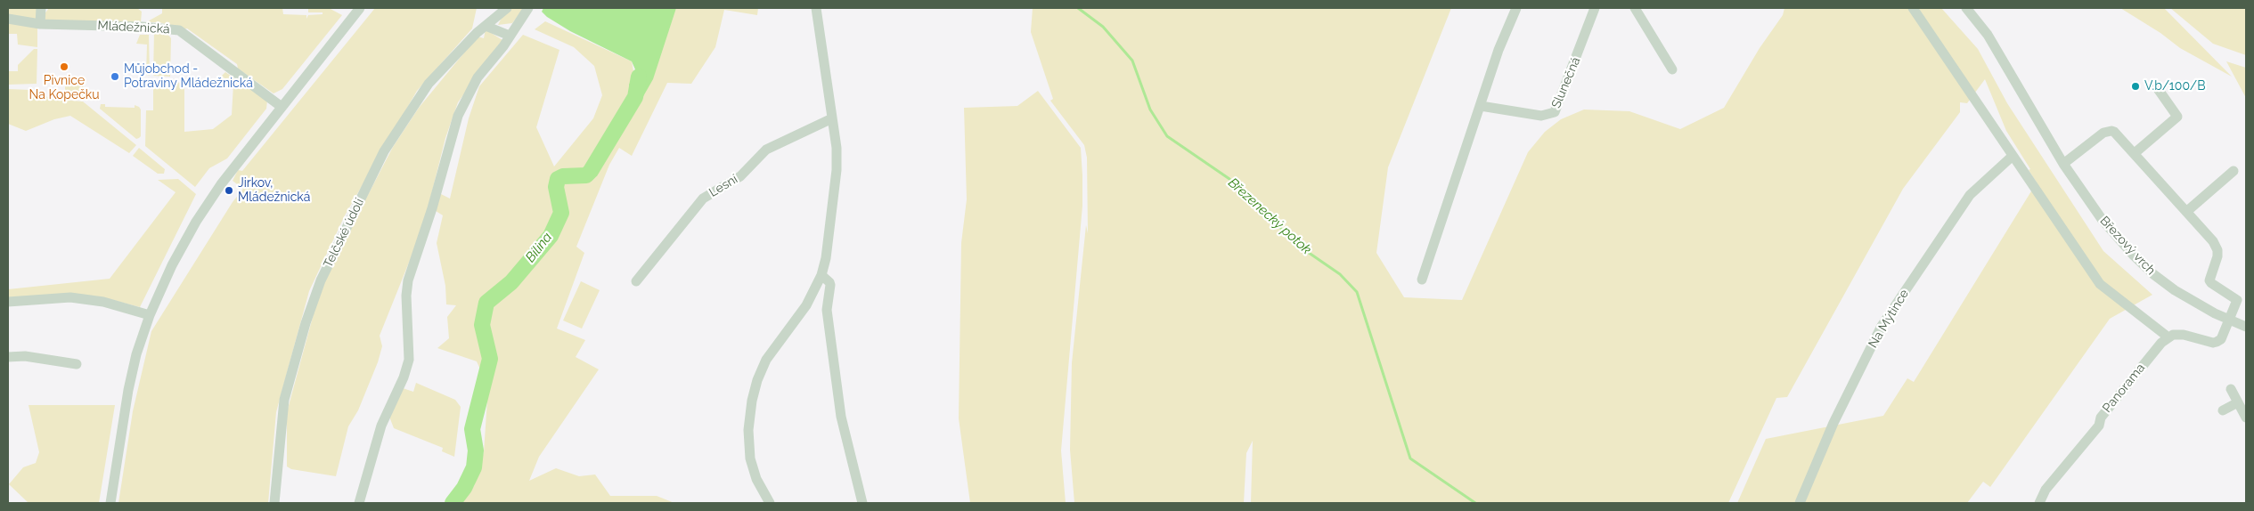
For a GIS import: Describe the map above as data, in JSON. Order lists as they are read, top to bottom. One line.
{"streets":{"street":["Mládežnická","Slunečná","Lesní","Telčské údolí","Březový vrch","Na Mýtince","Panorama"]},"water":["Březenecký potok","Bílina"],"places":["Pivnice Na Kopečku","Můjobchod - Potraviny Mládežnická","V.b/100/B","Jirkov, Mládežnická"]}
